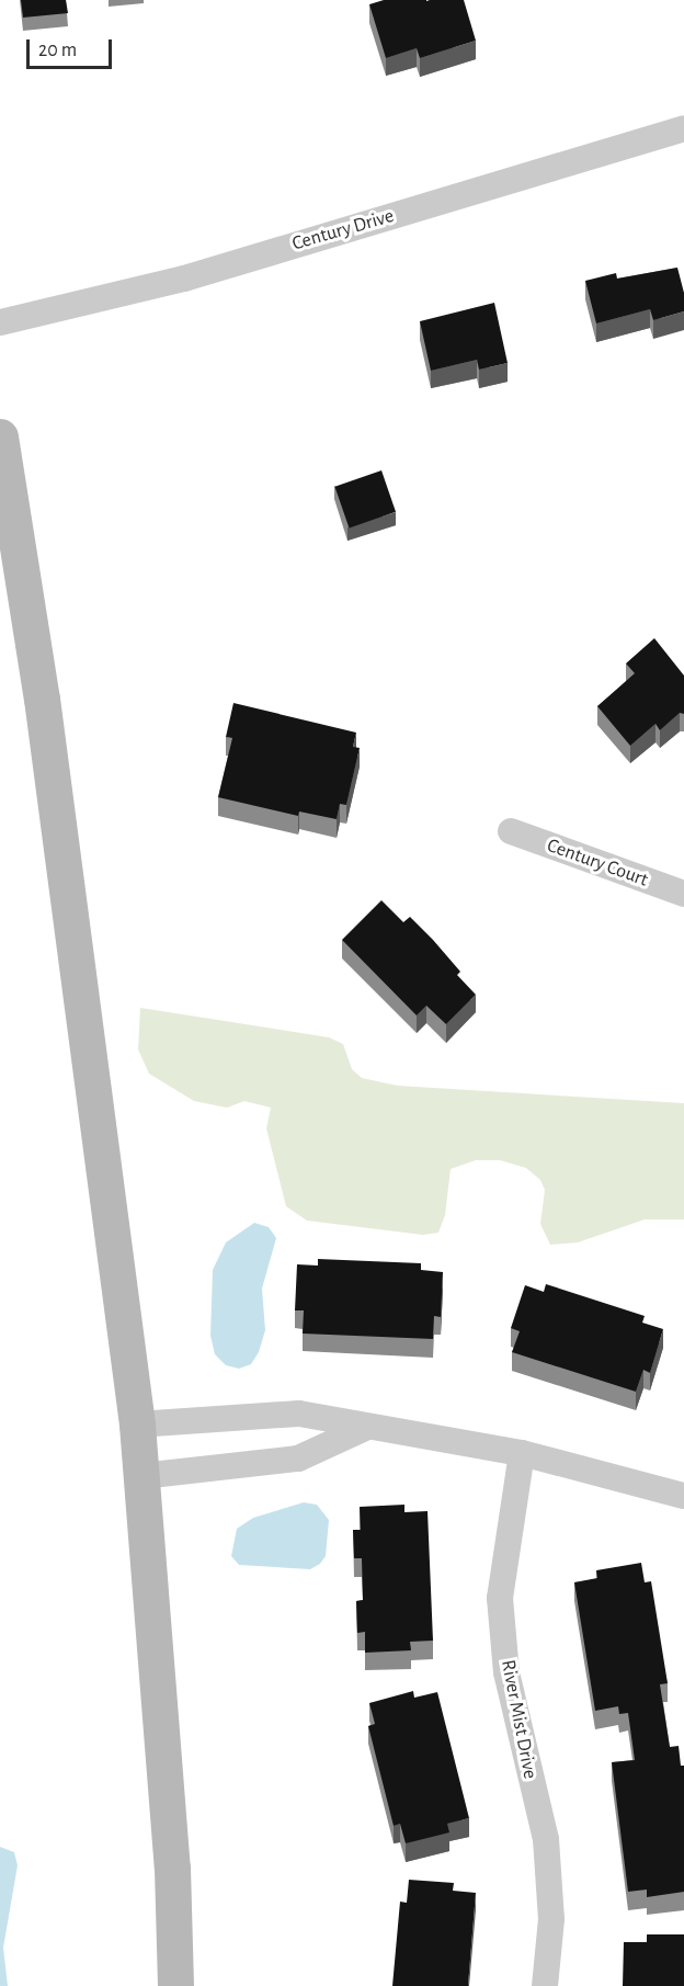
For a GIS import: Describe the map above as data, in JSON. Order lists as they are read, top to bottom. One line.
{"streets":{"street":["Century Drive","Century Court","River Mist Drive"]},"scale_bar":"20 m"}
